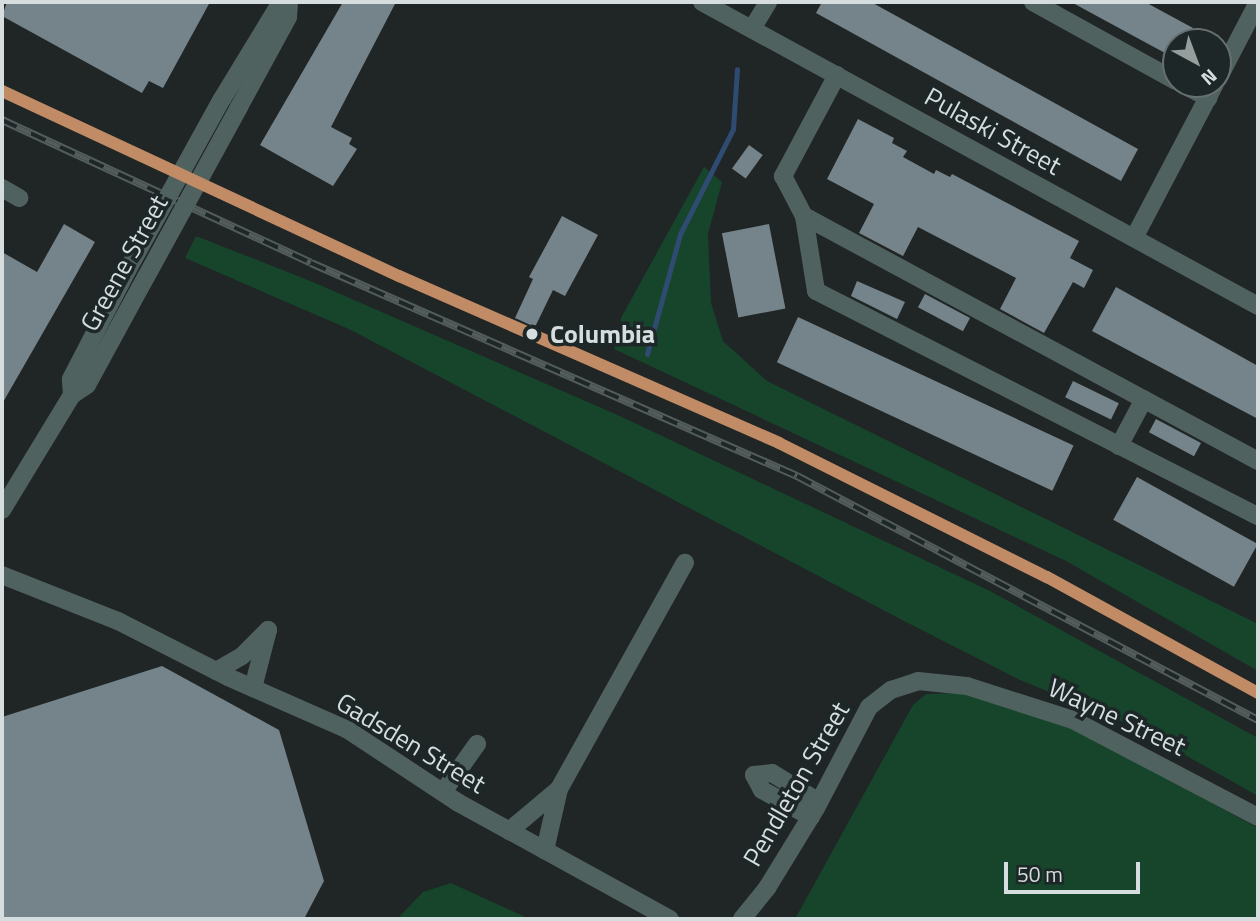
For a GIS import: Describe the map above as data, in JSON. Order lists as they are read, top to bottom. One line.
{"streets":{"street":["Pulaski Street","Greene Street","Wayne Street","Gadsden Street","Pendleton Street"]},"crossings":[["Wayne Street","Pendleton Street"]],"places":["Columbia"],"scale_bar":"50 m","north":"bottom right"}
